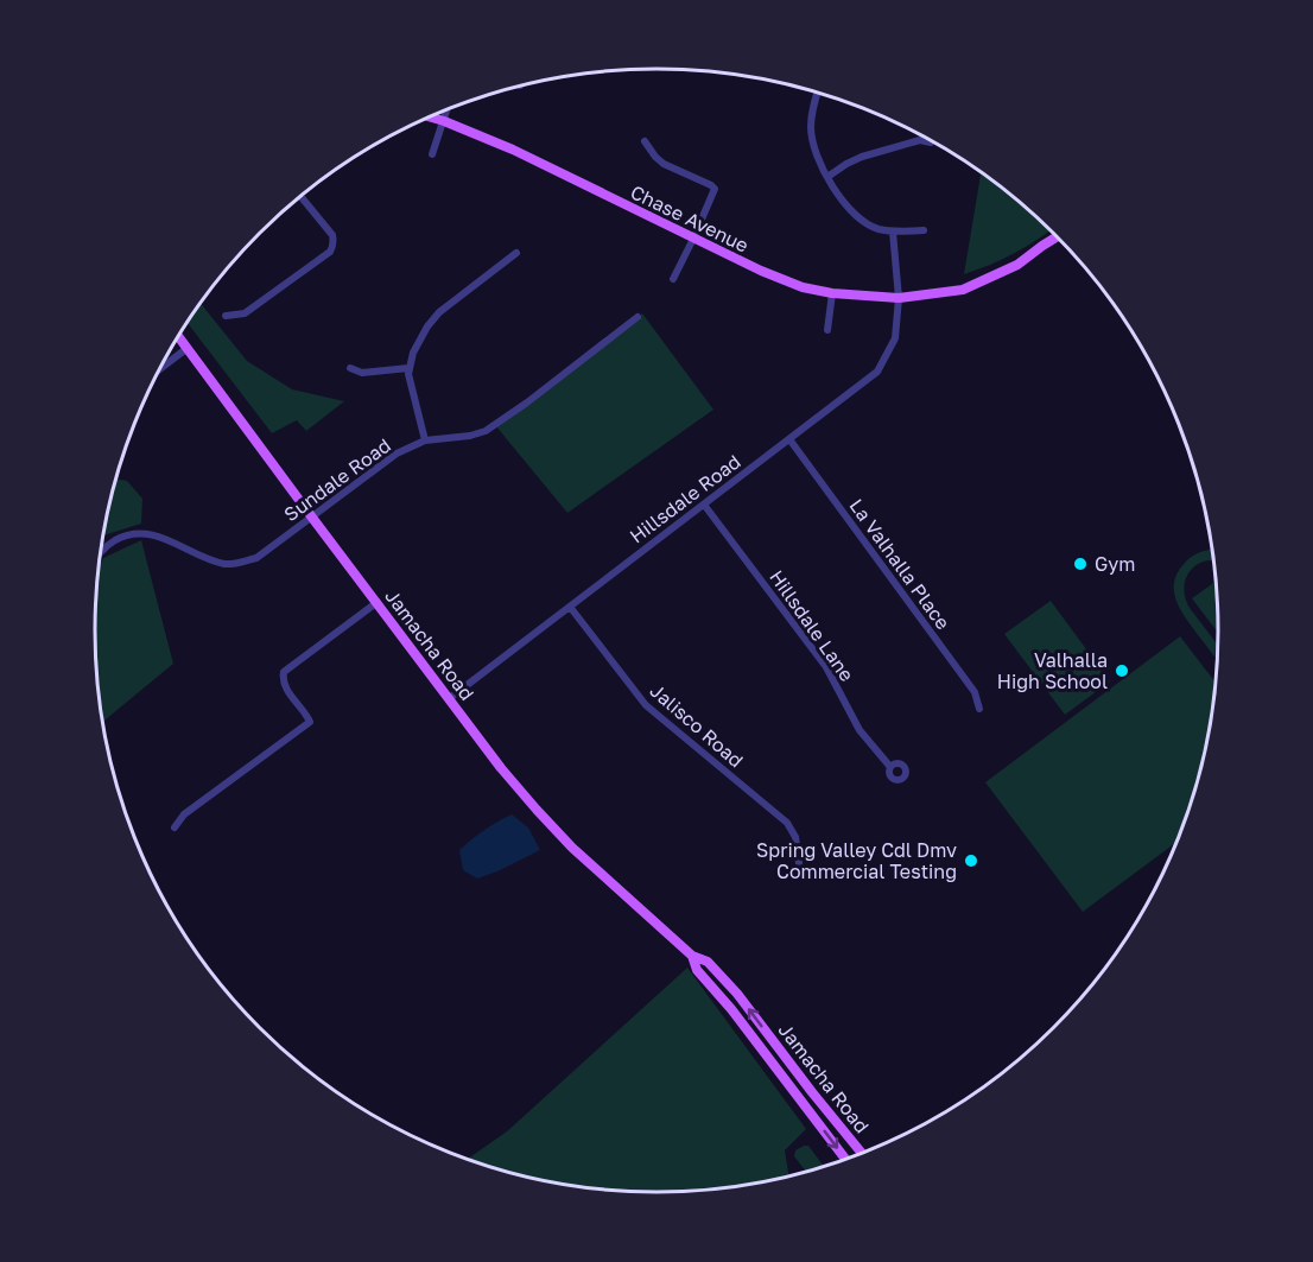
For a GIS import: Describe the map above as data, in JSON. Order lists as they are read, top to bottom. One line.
{"streets":{"main road":["Chase Avenue","Jamacha Road"],"street":["Sundale Road","Hillsdale Road","La Valhalla Place","Hillsdale Lane","Jalisco Road"]},"crossings":[["Chase Avenue","Hillsdale Road"],["Sundale Road","Jamacha Road"],["Hillsdale Road","La Valhalla Place"],["Hillsdale Road","Hillsdale Lane"],["Hillsdale Road","Jamacha Road"],["Hillsdale Road","Jalisco Road"]],"places":["Gym","Valhalla High School","Spring Valley Cdl Dmv Commercial Testing"]}
